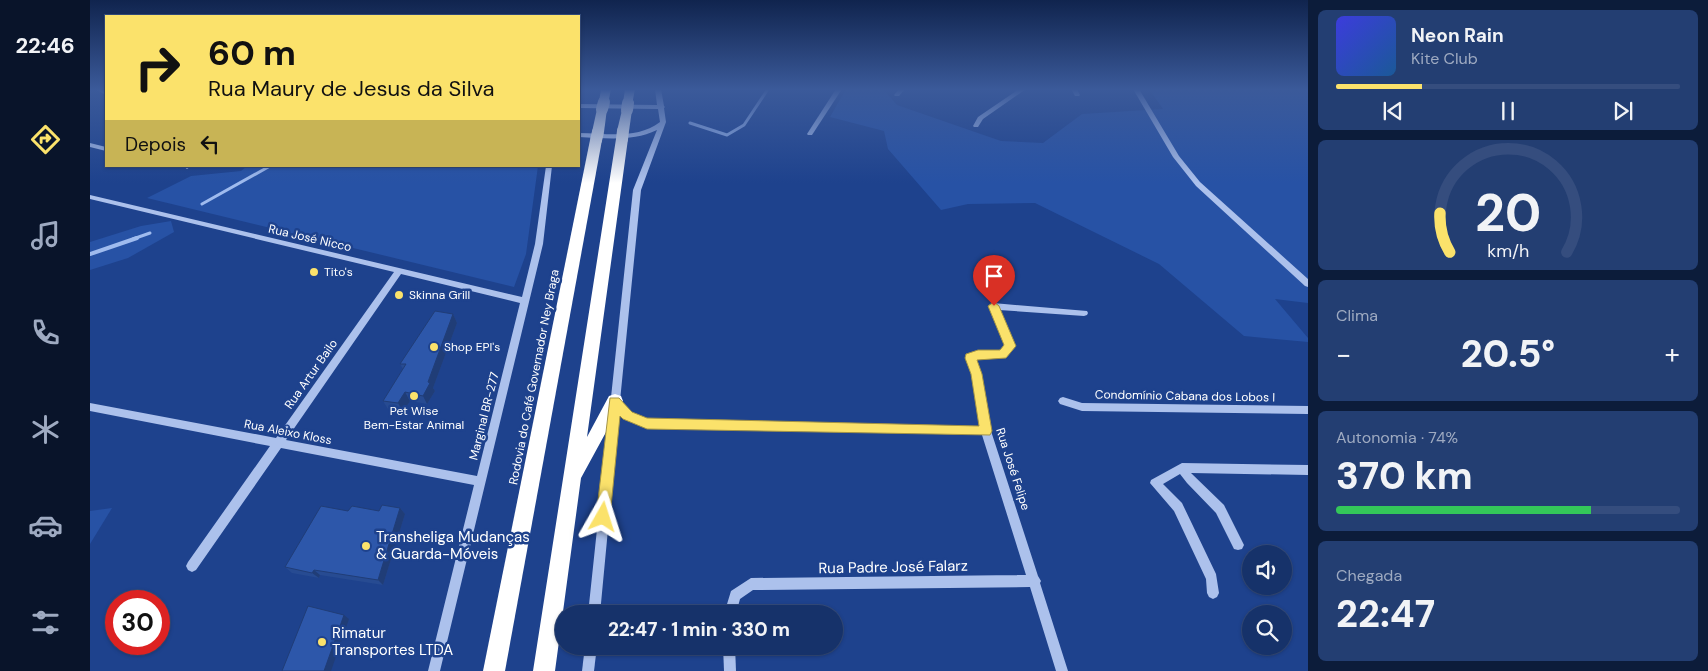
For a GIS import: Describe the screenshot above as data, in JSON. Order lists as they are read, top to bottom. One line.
{"streets":{"highway":["Rodovia do Café Governador Ney Braga"],"street":["Rua José Nicco","Rua Artur Bailo","Condomínio Cabana dos Lobos I","Marginal BR-277","Rua Aleixo Kloss","Rua José Felipe","Rua Padre José Falarz"]},"crossings":[["Rua José Nicco","Rua Artur Bailo"],["Rua José Nicco","Marginal BR-277"],["Rua Artur Bailo","Rua Aleixo Kloss"],["Marginal BR-277","Rua Aleixo Kloss"],["Rua José Felipe","Rua Padre José Falarz"]],"places":["Tito's","Skinna Grill","Shop EPI's","Pet Wise Bem-Estar Animal","Transheliga Mudanças & Guarda-Móveis","Rimatur Transportes LTDA"],"page":{"tabs":"22:46","turn":["60 m","Rua Maury de Jesus da Silva"],"song":["Neon Rain","Kite Club"],"then":"Depois","tile":["Clima",["Autonomia · 74%","370 km"],["Chegada","22:47"]],"heat":["−","20.5°","+"],"limit":"30","trip":"22:47 · 1 min · 330 m","gauge":["20","km/h"]}}
